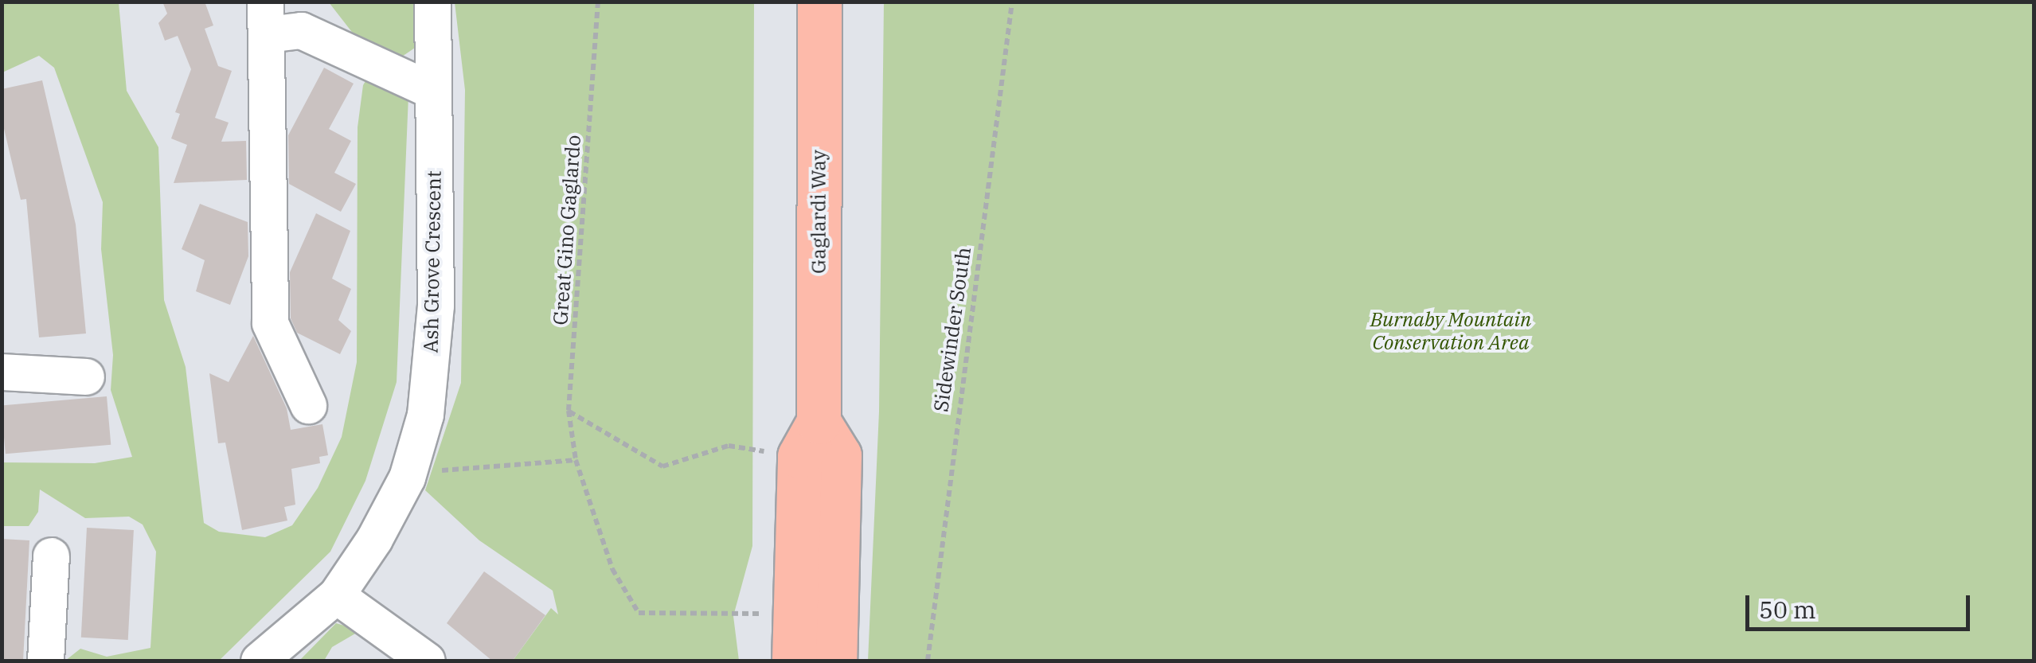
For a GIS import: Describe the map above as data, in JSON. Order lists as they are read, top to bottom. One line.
{"streets":{"main road":["Gaglardi Way"],"street":["Ash Grove Crescent"],"path":["Great Gino Gaglardo","Sidewinder South"]},"parks":["Burnaby Mountain Conservation Area"],"scale_bar":"50 m"}
